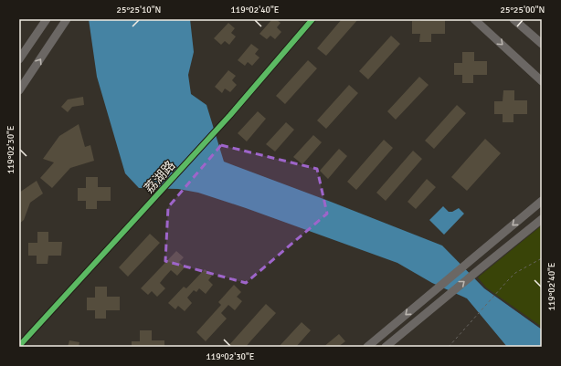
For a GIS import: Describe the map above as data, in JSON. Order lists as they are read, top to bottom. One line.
{"streets":{"street":["荔湖路"]},"coordinates":["25°25'10\"N","119°02'40\"E","25°25'00\"N","119°02'30\"E"]}
